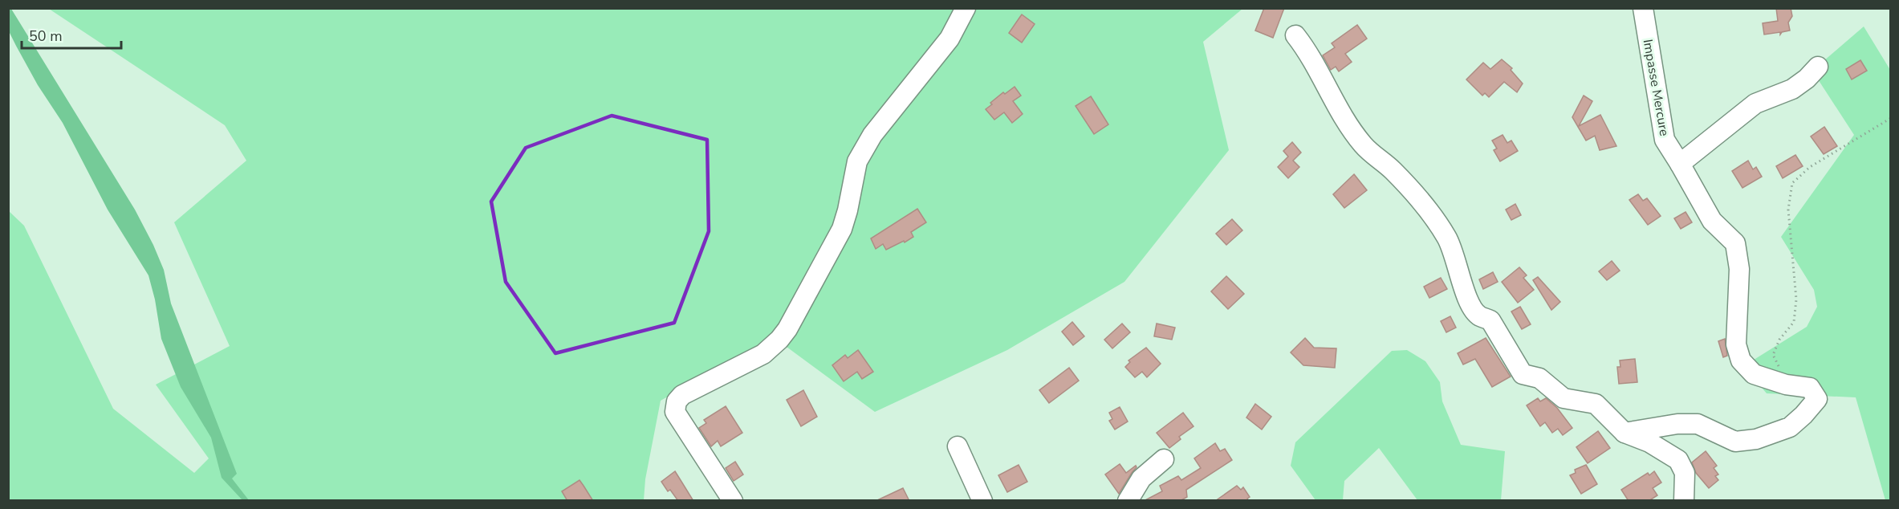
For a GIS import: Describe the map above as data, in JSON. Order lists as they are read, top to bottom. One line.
{"streets":{"street":["Impasse Mercure"]},"scale_bar":"50 m"}
